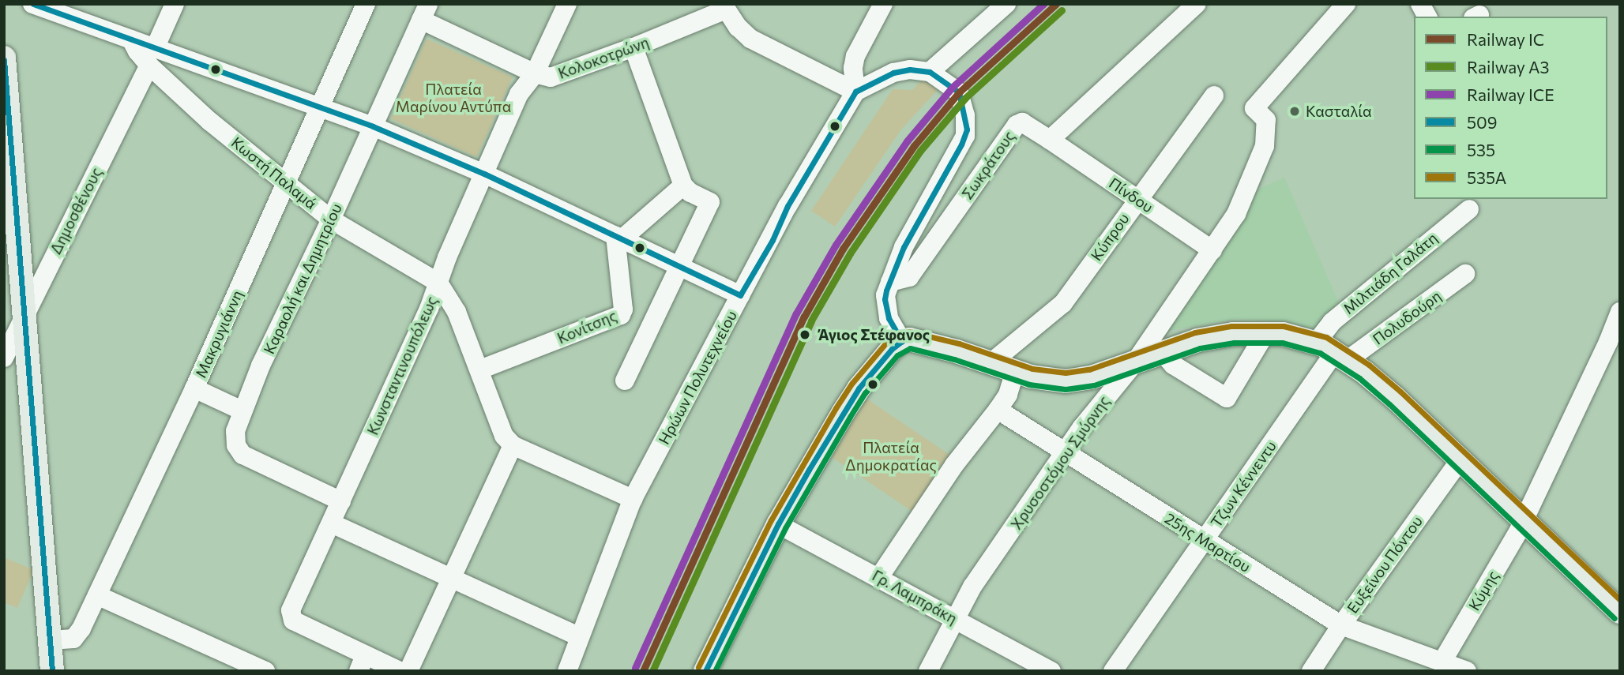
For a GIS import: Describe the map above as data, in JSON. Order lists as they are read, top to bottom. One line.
{"streets":{"street":["Κολοκοτρώνη","Σωκράτους","Κωστή Παλαμά","Πίνδου","Δημοσθένους","Κύπρου","Μιλτιάδη Γαλάτη","Καραολή και Δημητρίου","Πολυδούρη","Κονίτσης","Μακρυγιάννη","Κωνσταντινουπόλεως","Ηρώων Πολυτεχνείου","Χρυσοστόμου Σμύρνης","Τζων Κέννεντυ","25ης Μαρτίου","Ευξείνου Πόντου","Κύμης","Γρ. Λαμπράκη"]},"crossings":[["Κολοκοτρώνη","Καραολή και Δημητρίου"],["Κολοκοτρώνη","Κωνσταντινουπόλεως"],["Σωκράτους","Πίνδου"],["Κωστή Παλαμά","Δημοσθένους"],["Κωστή Παλαμά","Καραολή και Δημητρίου"],["Κωστή Παλαμά","Μακρυγιάννη"],["Κωστή Παλαμά","Κωνσταντινουπόλεως"],["Πίνδου","Κύπρου"],["Πίνδου","Χρυσοστόμου Σμύρνης"],["Μιλτιάδη Γαλάτη","Πολυδούρη"],["Μιλτιάδη Γαλάτη","Τζων Κέννεντυ"],["Καραολή και Δημητρίου","Κωνσταντινουπόλεως"],["Πολυδούρη","Τζων Κέννεντυ"],["Χρυσοστόμου Σμύρνης","25ης Μαρτίου"],["Χρυσοστόμου Σμύρνης","Γρ. Λαμπράκη"],["Τζων Κέννεντυ","25ης Μαρτίου"],["25ης Μαρτίου","Ευξείνου Πόντου"],["25ης Μαρτίου","Κύμης"]],"parks":["Πλατεία Μαρίνου Αντύπα","Πλατεία Δημοκρατίας"],"places":["Κασταλία","Άγιος Στέφανος"],"lines":["rail line IC","rail line ICE","transit line 509","rail line A3","transit line 535A","transit line 535"],"legend":["Railway IC","Railway A3","Railway ICE","509","535","535A"]}
